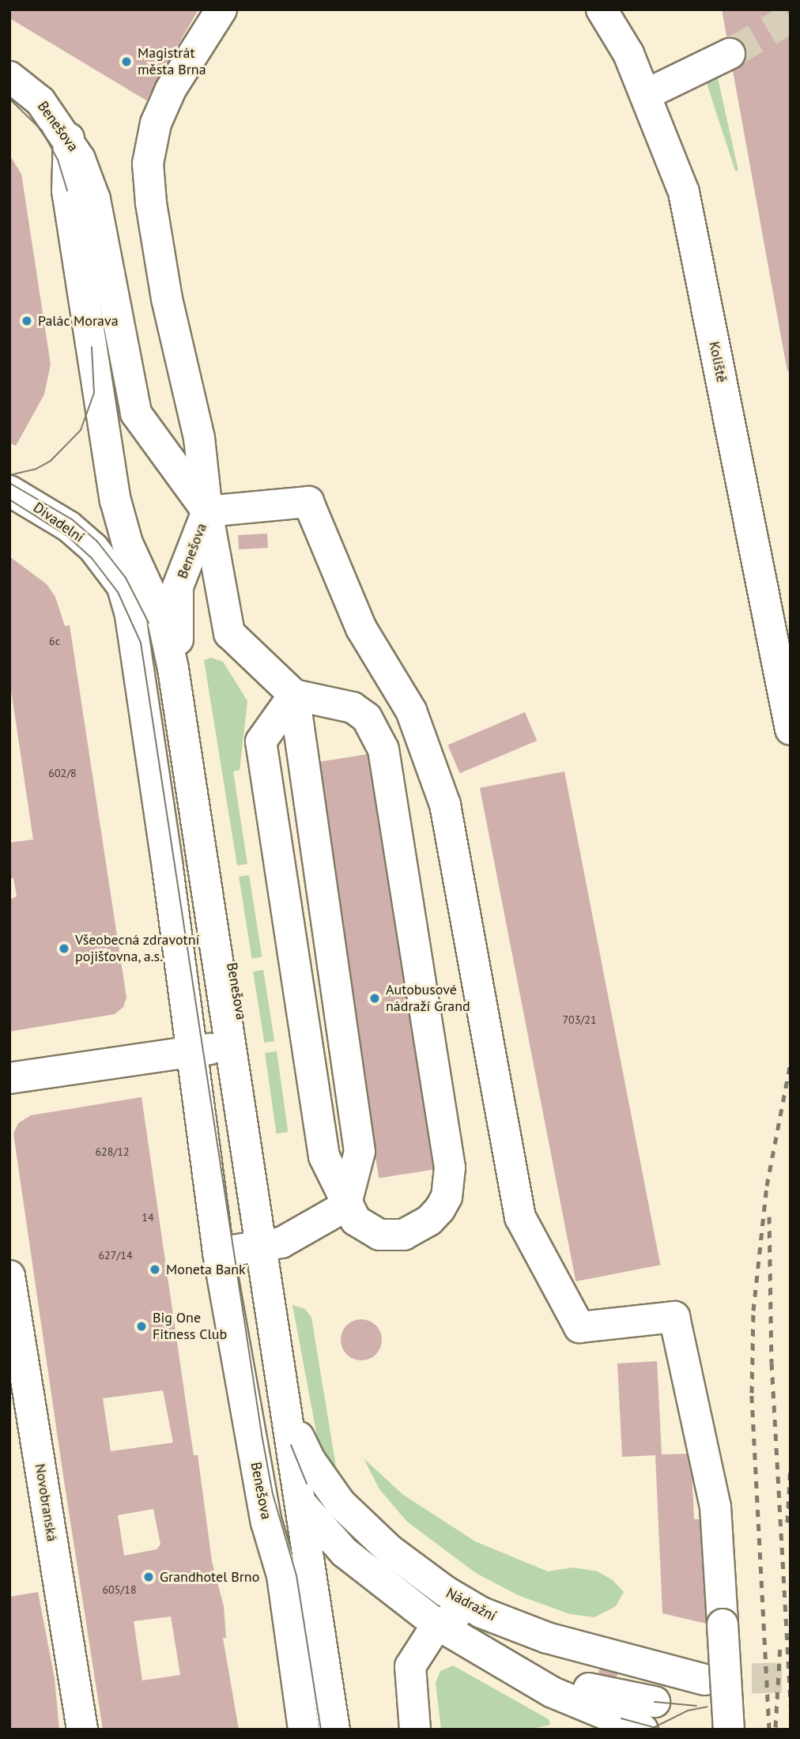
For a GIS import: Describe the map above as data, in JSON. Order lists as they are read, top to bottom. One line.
{"streets":{"street":["Benešova","Koliště","Divadelní","Novobranská","Nádražní"]},"crossings":[["Benešova","Divadelní"],["Benešova","Nádražní"]],"places":["Magistrát města Brna","Palác Morava","Všeobecná zdravotní pojišťovna, a.s.","Autobusové nádraží Grand","Moneta Bank","Big One Fitness Club","Grandhotel Brno"],"house_numbers":["6c","602/8","703/21","628/12","14","627/14","605/18"]}
